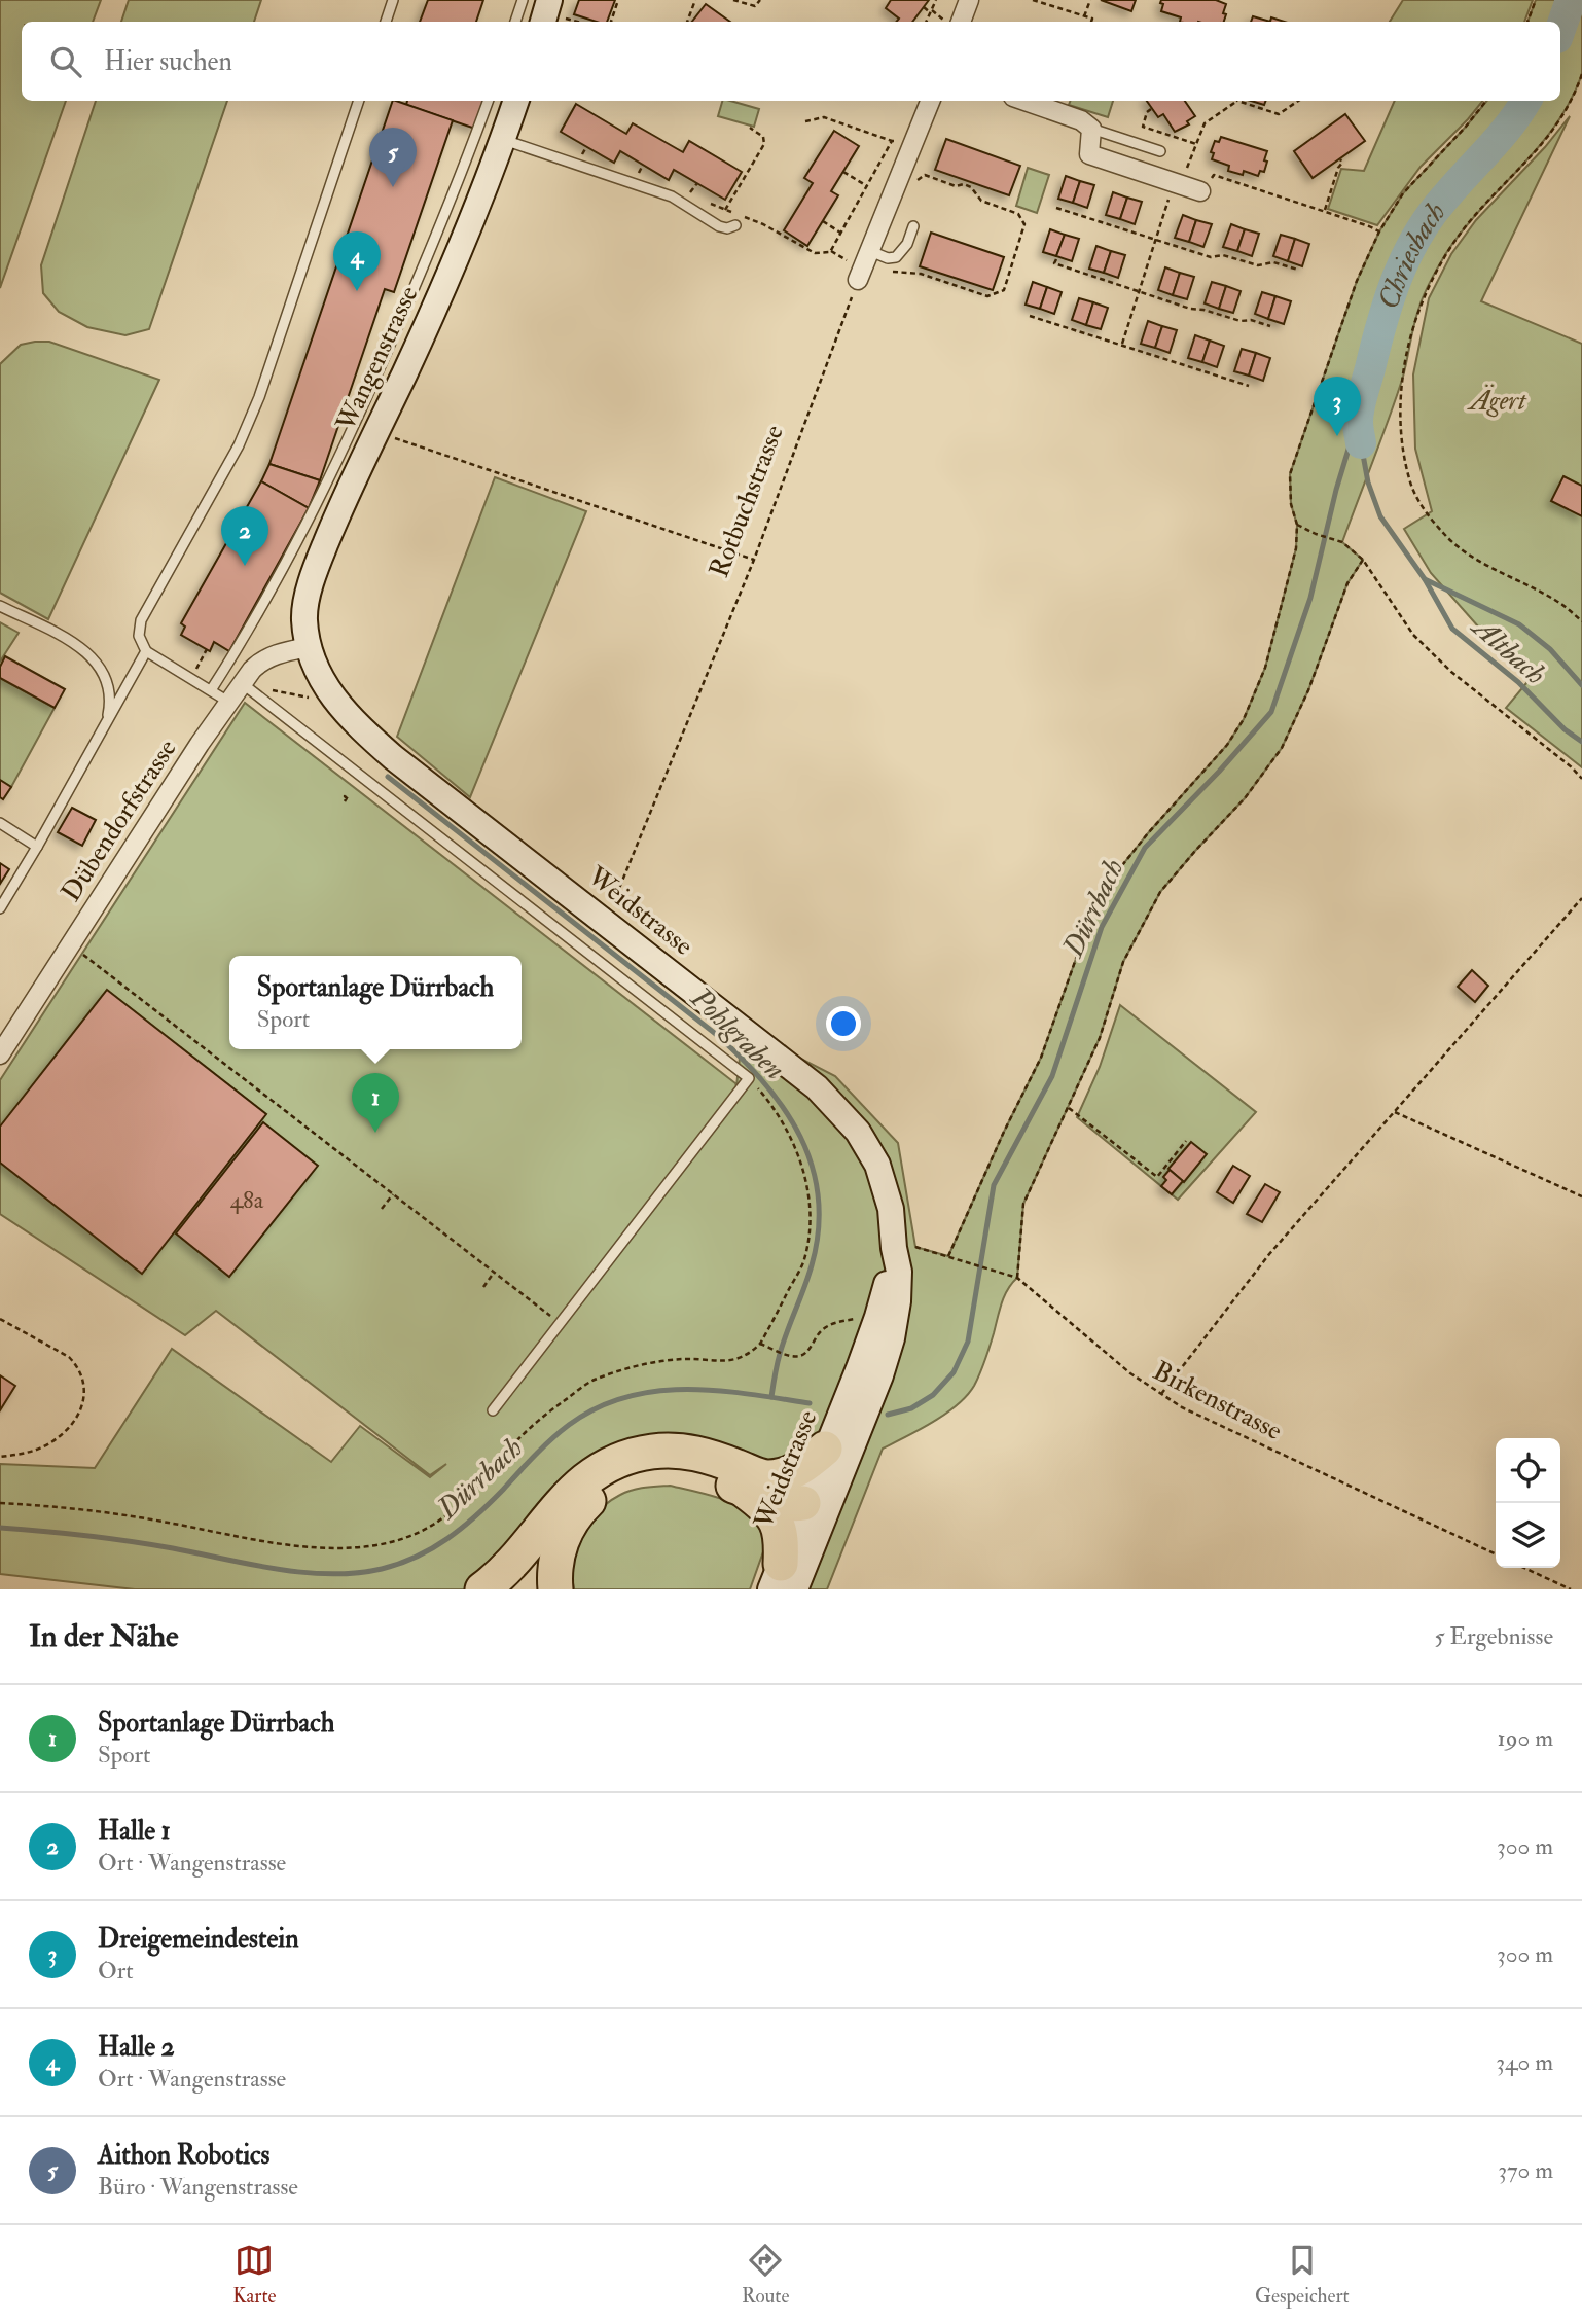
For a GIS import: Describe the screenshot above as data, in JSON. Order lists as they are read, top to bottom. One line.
{"streets":{"main road":["Wangenstrasse","Weidstrasse"],"street":["Dübendorfstrasse"],"path":["Rotbuchstrasse","Birkenstrasse"]},"crossings":[["Wangenstrasse","Dübendorfstrasse"],["Wangenstrasse","Weidstrasse"],["Rotbuchstrasse","Weidstrasse"],["Dübendorfstrasse","Weidstrasse"],["Weidstrasse","Birkenstrasse"]],"water":["Chriesbach","Altbach","Dürrbach","Pohlgraben"],"parks":["Ägert"],"house_numbers":["48a"],"page":{"search":"Hier suchen","pins":["5","4","3","2","1"],"popup":["Sportanlage Dürrbach","Sport"],"heading":["In der Nähe","5 Ergebnisse"],"list":[{"mark":"1","name":"Sportanlage Dürrbach","note":"Sport","value":"190 m"},{"mark":"2","name":"Halle 1","note":"Ort · Wangenstrasse","value":"300 m"},{"mark":"3","name":"Dreigemeindestein","note":"Ort","value":"300 m"},{"mark":"4","name":"Halle 2","note":"Ort · Wangenstrasse","value":"340 m"},{"mark":"5","name":"Aithon Robotics","note":"Büro · Wangenstrasse","value":"370 m"}],"nav":["Karte","Route","Gespeichert"]}}
